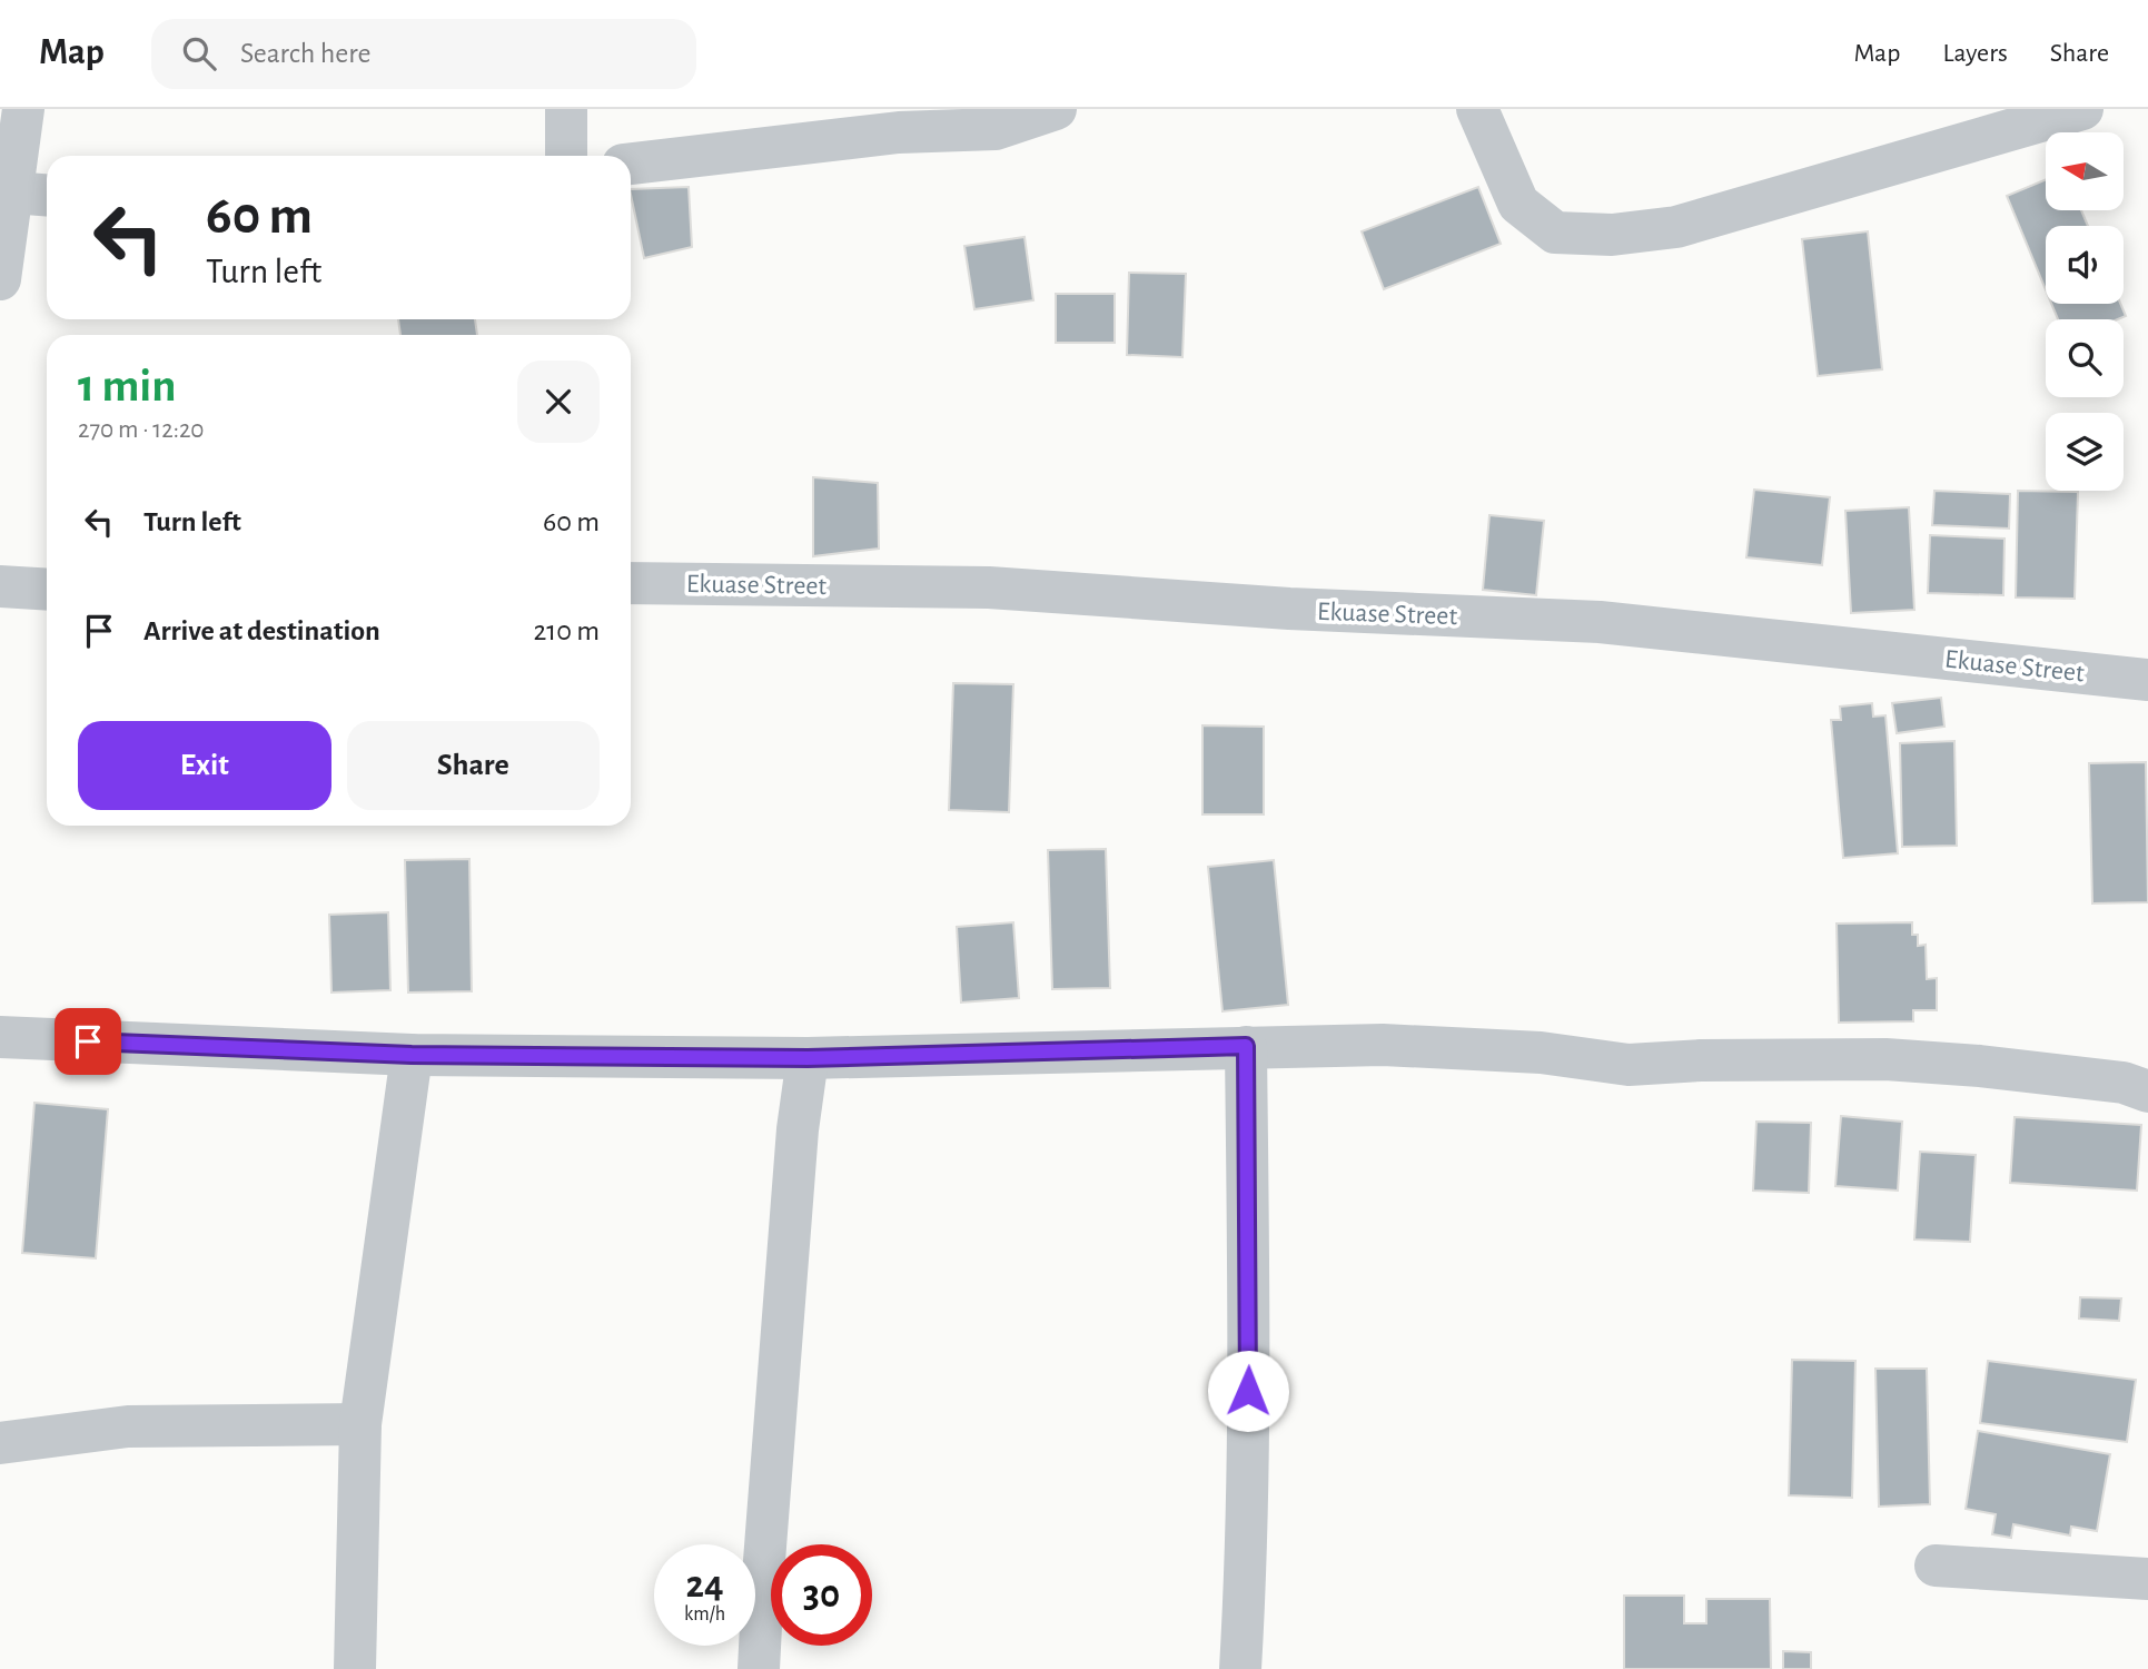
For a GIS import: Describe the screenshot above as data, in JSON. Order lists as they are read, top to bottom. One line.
{"streets":{"street":["Ekuase Street"]},"north":"left","page":{"header":"Map","search":"Search here","nav":["Map","Layers","Share"],"turn":["60 m","Turn left"],"heading":["1 min","270 m · 12:20"],"list":[{"name":"Turn left","value":"60 m"},{"name":"Arrive at destination","value":"210 m"}],"buttons":["Exit","Share"],"speed":"24 km/h","limit":"30"}}
